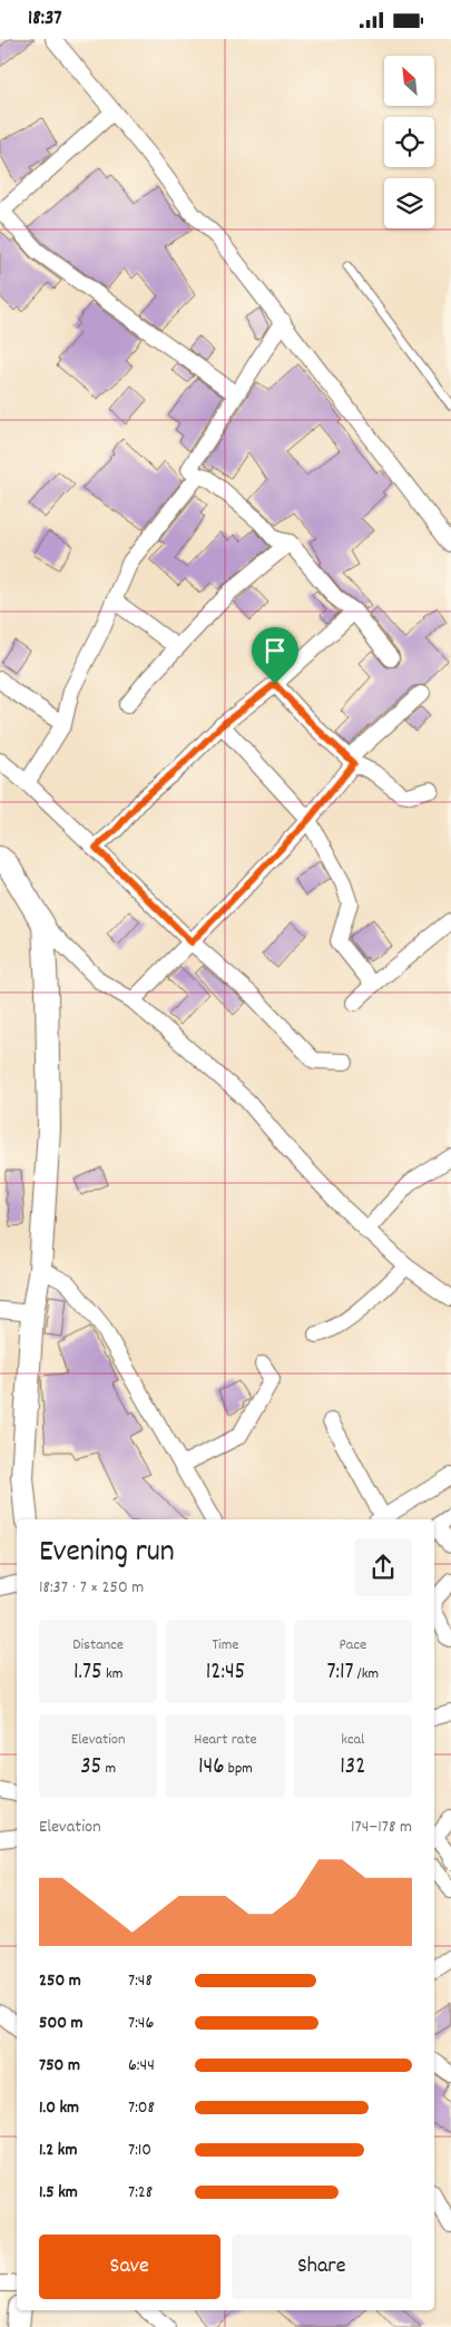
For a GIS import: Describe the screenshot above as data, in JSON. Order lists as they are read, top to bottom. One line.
{"north":"top left","page":{"status":"18:37","heading":["Evening run","18:37 · 7 × 250 m"],"stats":[["Distance","1.75 km"],["Time","12:45"],["Pace","7:17 /km"],["Elevation","35 m"],["Heart rate","146 bpm"],["kcal","132"]],"chart":["Elevation","174–178 m"],"list":[{"name":"250 m","note":"7:48"},{"name":"500 m","note":"7:46"},{"name":"750 m","note":"6:44"},{"name":"1.0 km","note":"7:08"},{"name":"1.2 km","note":"7:10"},{"name":"1.5 km","note":"7:28"}],"buttons":["Save","Share"]}}
